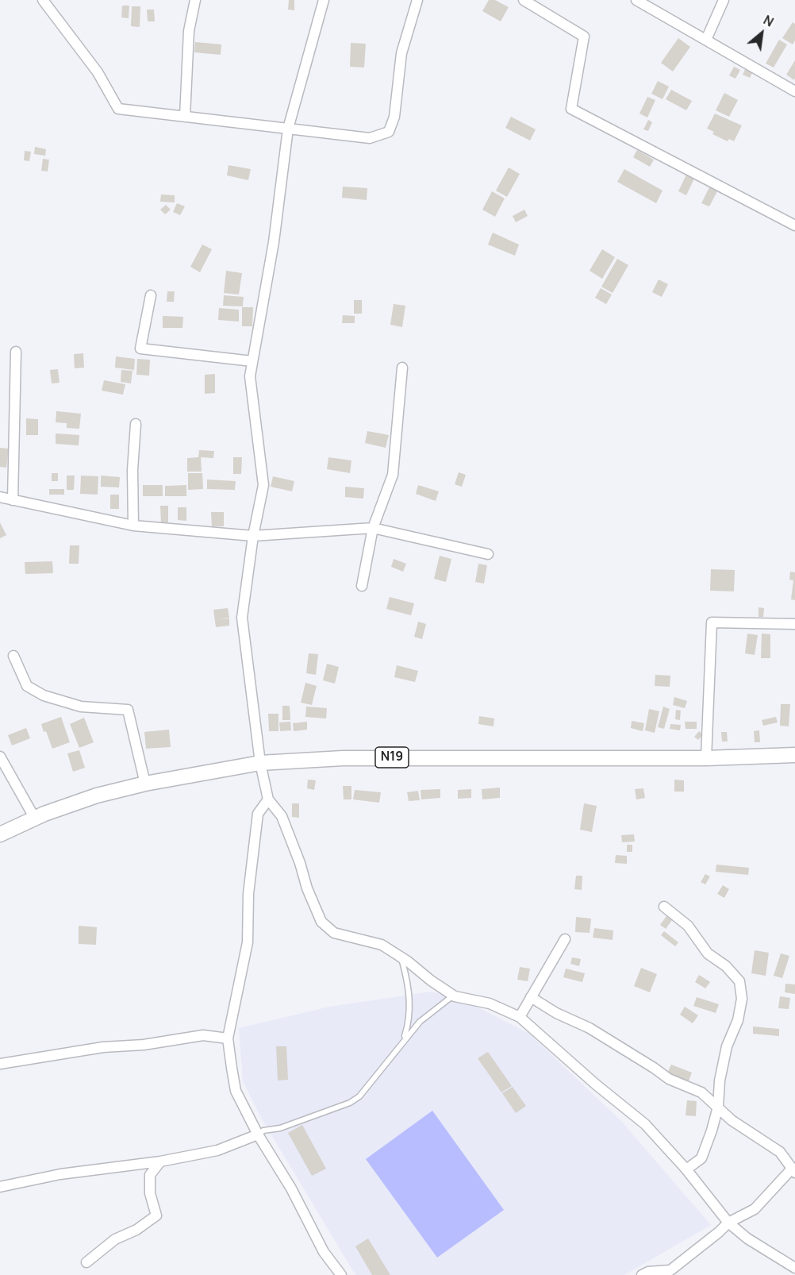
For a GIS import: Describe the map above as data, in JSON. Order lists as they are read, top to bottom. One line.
{"streets":{"main road":["N19"]},"north":"top right"}
